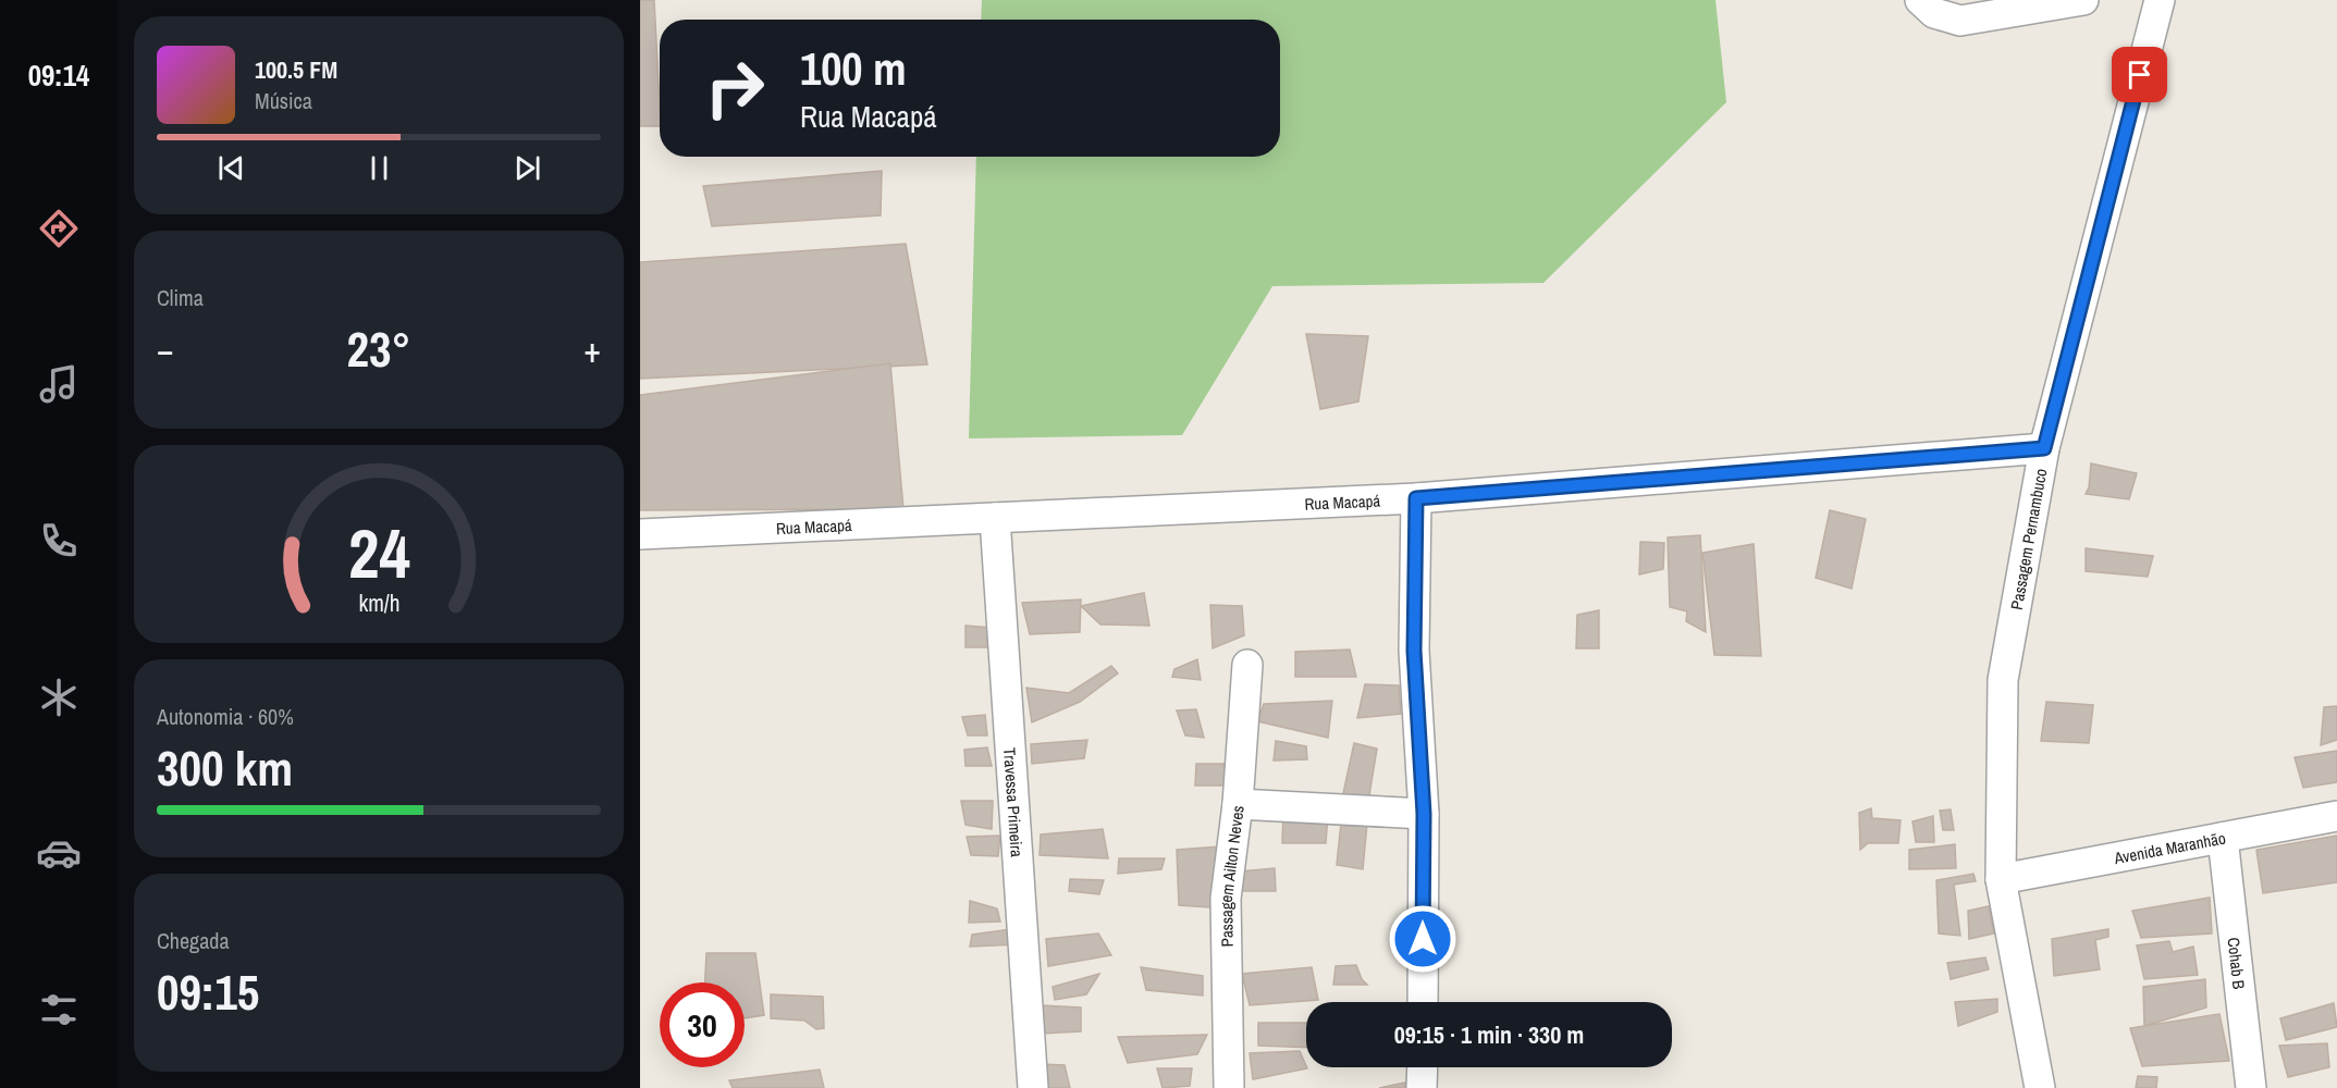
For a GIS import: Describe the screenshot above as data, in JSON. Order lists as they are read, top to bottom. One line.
{"streets":{"street":["Rua Macapá","Passagem Pernambuco","Travessa Primeira","Avenida Maranhão","Passagem Ailton Neves","Cohab B"]},"crossings":[["Rua Macapá","Passagem Pernambuco"],["Rua Macapá","Travessa Primeira"],["Passagem Pernambuco","Avenida Maranhão"],["Avenida Maranhão","Cohab B"]],"page":{"tabs":"09:14","turn":["100 m","Rua Macapá"],"song":["100.5 FM","Música"],"tile":["Clima",["Autonomia · 60%","300 km"],["Chegada","09:15"]],"heat":["−","23°","+"],"limit":"30","trip":"09:15 · 1 min · 330 m","gauge":["24","km/h"]}}
